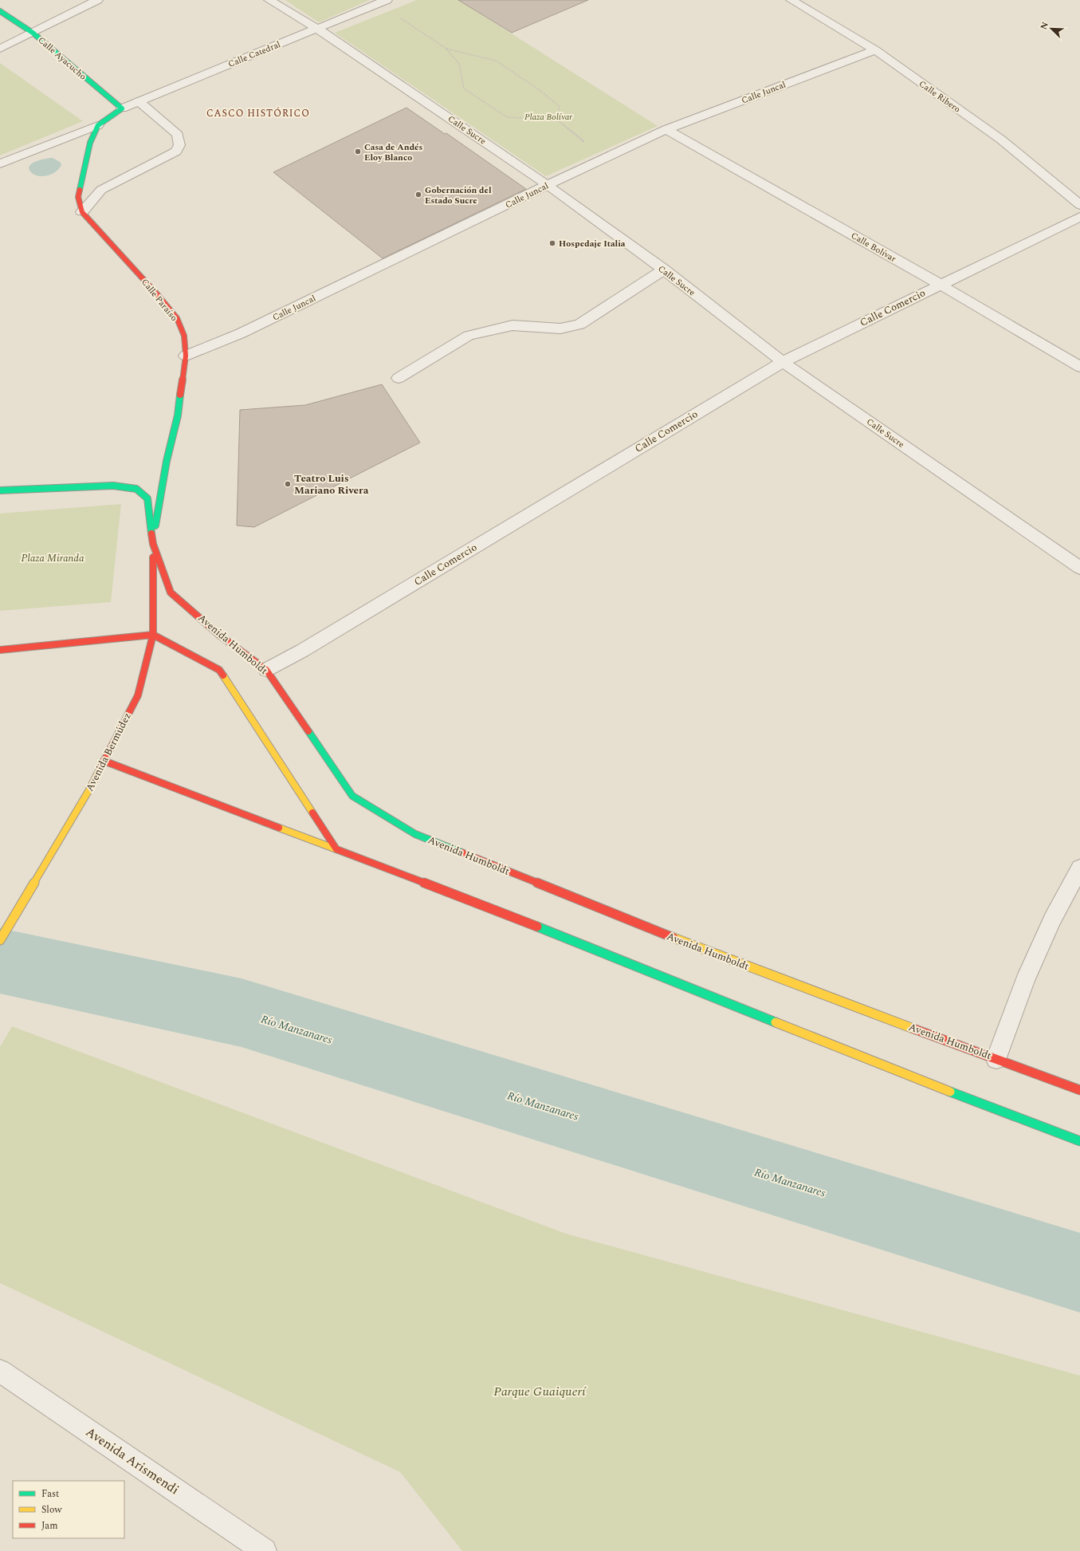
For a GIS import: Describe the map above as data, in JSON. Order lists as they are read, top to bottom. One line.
{"streets":{"main road":["Calle Ayacucho","Calle Paraíso","Avenida Humboldt","Avenida Bermúdez"],"street":["Calle Catedral","Calle Juncal","Calle Ribero","Calle Sucre","Calle Bolívar","Calle Comercio","Avenida Arismendi"]},"crossings":[["Calle Catedral","Calle Ayacucho"],["Calle Catedral","Calle Sucre"],["Calle Juncal","Calle Ribero"],["Calle Juncal","Calle Sucre"],["Calle Juncal","Calle Bolívar"],["Calle Juncal","Calle Paraíso"],["Calle Sucre","Calle Comercio"],["Calle Bolívar","Calle Comercio"],["Calle Paraíso","Avenida Humboldt"],["Calle Paraíso","Avenida Bermúdez"],["Calle Comercio","Avenida Humboldt"],["Avenida Humboldt","Avenida Bermúdez"]],"districts":["CASCO HISTÓRICO"],"water":["Río Manzanares"],"parks":["Plaza Bolívar","Plaza Miranda","Parque Guaiquerí"],"places":["Casa de Andés Eloy Blanco","Gobernación del Estado Sucre","Hospedaje Italia","Teatro Luis Mariano Rivera"],"legend":["Fast","Slow","Jam"],"north":"top left"}
